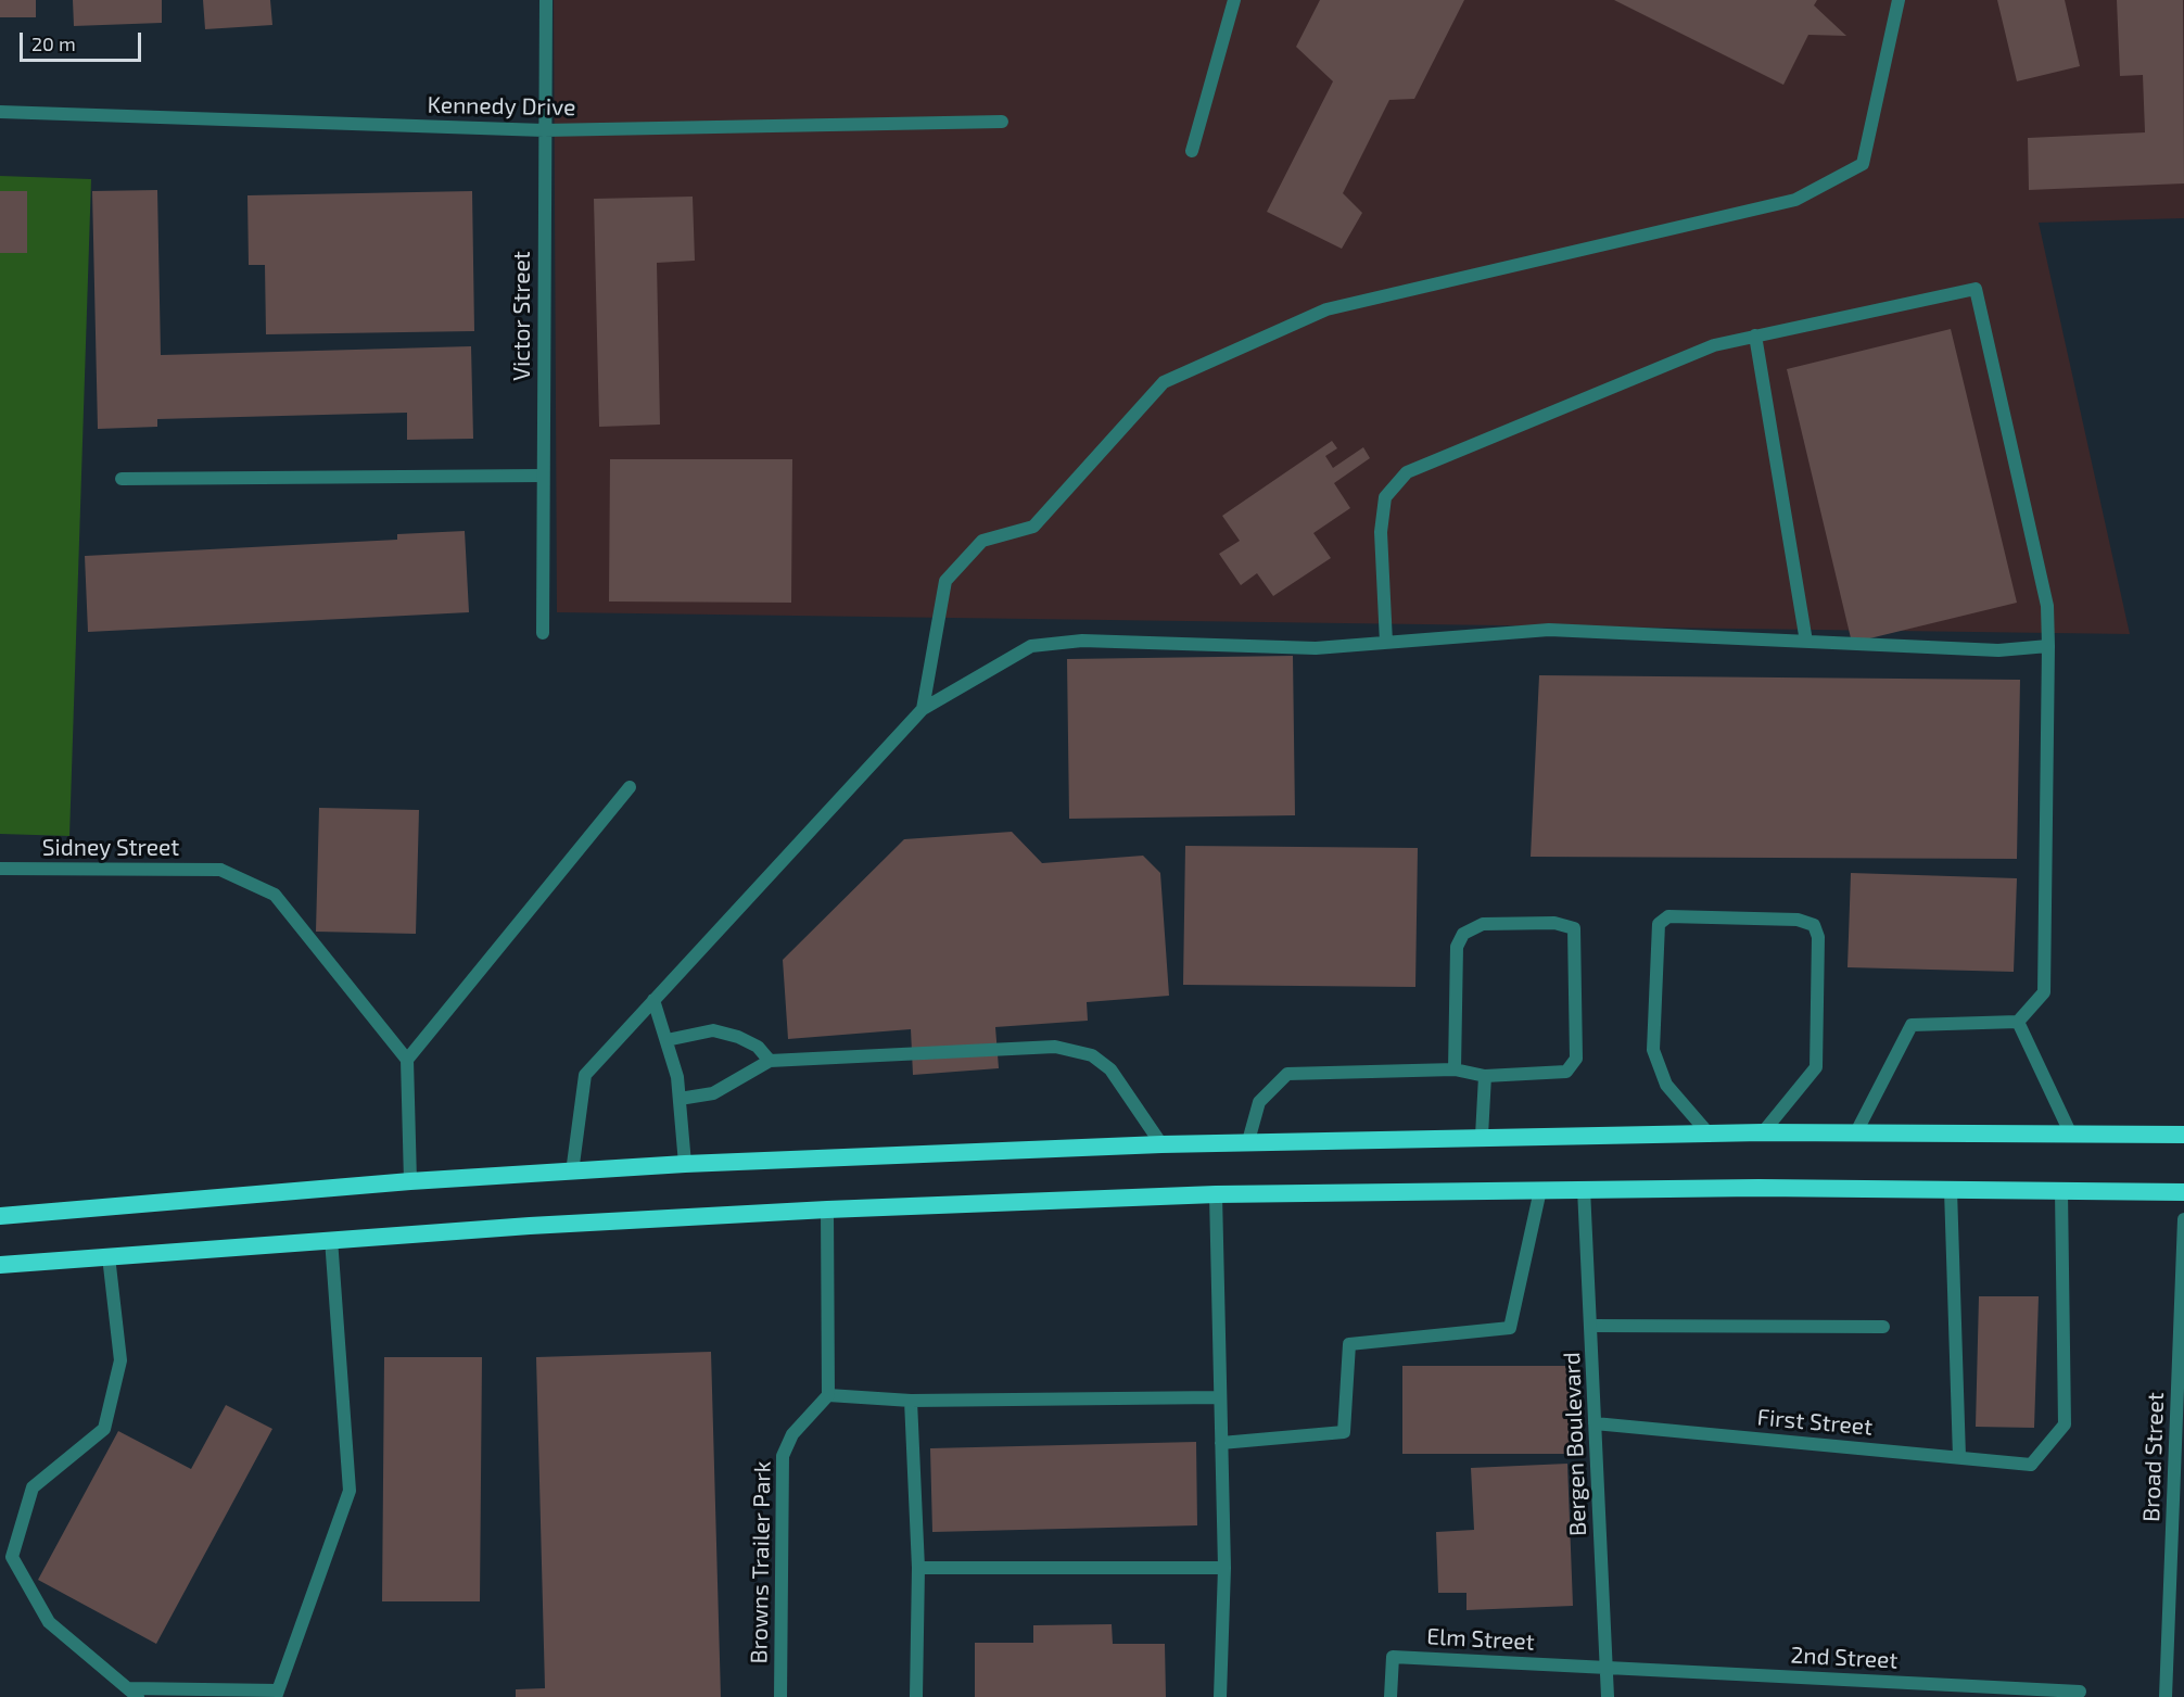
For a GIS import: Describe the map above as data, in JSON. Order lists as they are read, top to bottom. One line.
{"streets":{"street":["Kennedy Drive","Victor Street","Sidney Street","First Street","Bergen Boulevard","Broad Street","Browns Trailer Park","Elm Street","2nd Street"]},"crossings":[["Kennedy Drive","Victor Street"],["First Street","Bergen Boulevard"],["Bergen Boulevard","Elm Street"],["Bergen Boulevard","2nd Street"],["Elm Street","2nd Street"]],"scale_bar":"20 m"}
